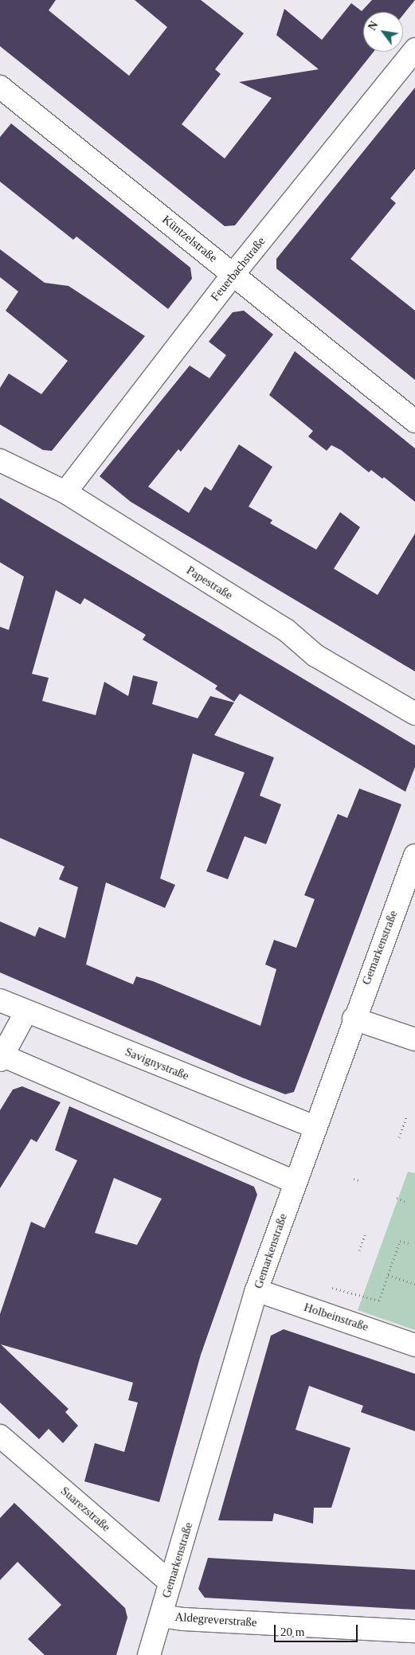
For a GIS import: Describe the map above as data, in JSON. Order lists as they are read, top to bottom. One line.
{"streets":{"street":["Küntzelstraße","Feuerbachstraße","Papestraße","Gemarkenstraße","Savignystraße","Holbeinstraße","Suarezstraße","Aldegreverstraße"]},"crossings":[["Küntzelstraße","Feuerbachstraße"],["Feuerbachstraße","Papestraße"],["Gemarkenstraße","Savignystraße"],["Gemarkenstraße","Holbeinstraße"],["Gemarkenstraße","Suarezstraße"],["Gemarkenstraße","Aldegreverstraße"]],"scale_bar":"20 m","north":"top left"}
